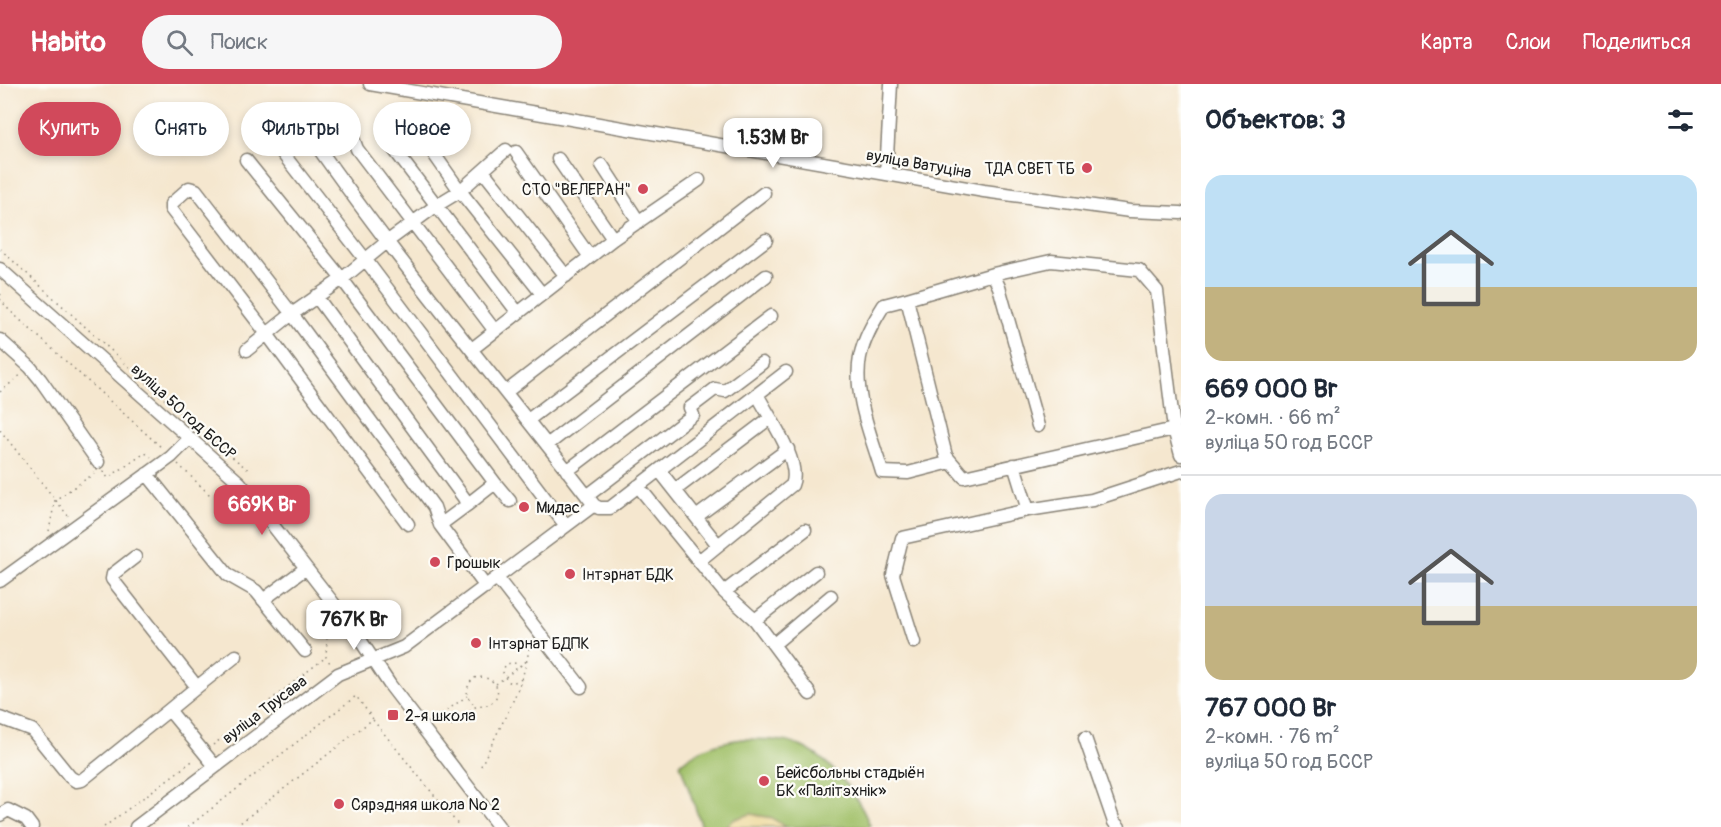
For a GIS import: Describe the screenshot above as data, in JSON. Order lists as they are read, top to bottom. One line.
{"streets":{"street":["вуліца Ватуціна","вуліца 50 год БССР","вуліца Трусава"]},"crossings":[["вуліца 50 год БССР","вуліца Трусава"]],"places":{"other":["ТДА СВЕТ ТБ","СТО \"ВЕЛЕРАН\"","Мидас","Грошык","Інтэрнат БДК","Інтэрнат БДПК","Бейсбольны стадыён БК «Палітэхнік»","Сярэдняя школа № 2"],"transit":["2-я школа"]},"page":{"header":"Habito","search":"Поиск","nav":["Карта","Слои","Поделиться"],"heading":"Объектов: 3","chip":["Купить","Снять","Фильтры","Новое"],"price":["1.53M Br","669K Br","767K Br"],"list":[{"name":"669 000 Br","note":"2-комн. · 66 m² · вуліца 50 год БССР"},{"name":"767 000 Br","note":"2-комн. · 76 m² · вуліца 50 год БССР"}]}}
